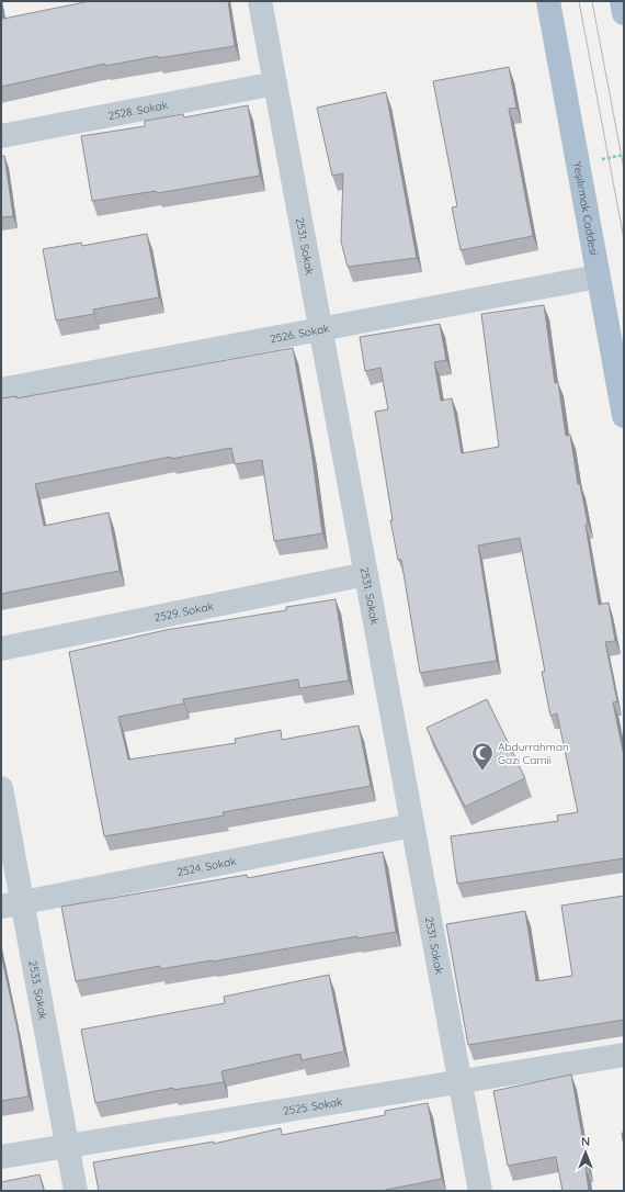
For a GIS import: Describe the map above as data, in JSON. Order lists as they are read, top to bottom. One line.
{"streets":{"main road":["Yeşilırmak Caddesi"],"street":["2528. Sokak","2531. Sokak","2526. Sokak","2529. Sokak","2524. Sokak","2533. Sokak","2525. Sokak"]},"crossings":[["2528. Sokak","2531. Sokak"],["Yeşilırmak Caddesi","2526. Sokak"],["2531. Sokak","2526. Sokak"],["2531. Sokak","2529. Sokak"],["2531. Sokak","2524. Sokak"],["2531. Sokak","2525. Sokak"],["2524. Sokak","2533. Sokak"],["2533. Sokak","2525. Sokak"]],"places":{"mosque":["Abdurrahman Gazi Camii"]},"north":"top"}
